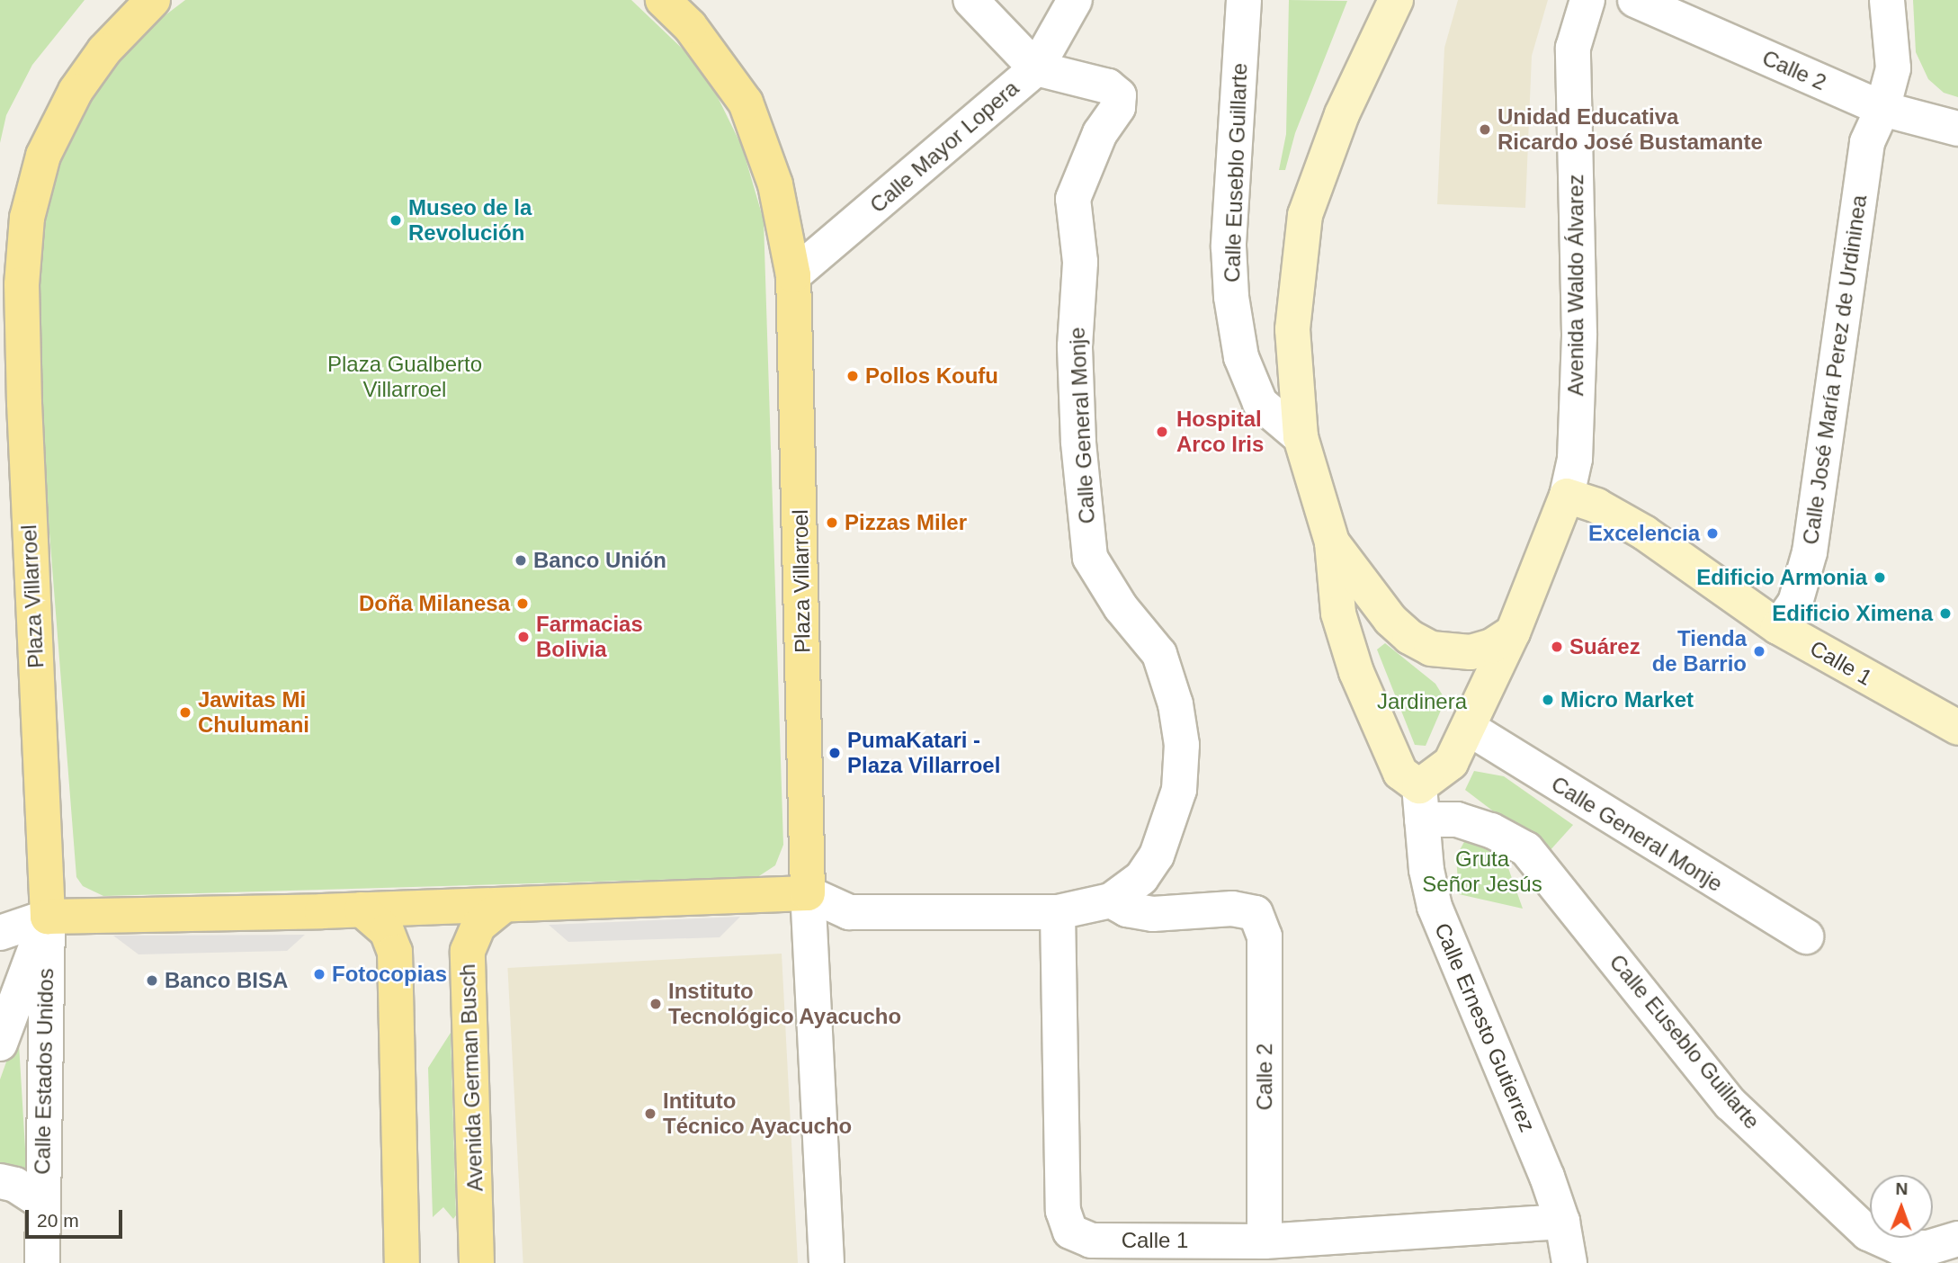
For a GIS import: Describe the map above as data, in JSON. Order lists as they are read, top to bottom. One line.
{"streets":{"main road":["Plaza Villarroel","Calle 1","Avenida German Busch"],"street":["Calle 2","Calle Mayor Lopera","Calle Euseblo Guillarte","Avenida Waldo Álvarez","Calle José María Perez de Urdininea","Calle General Monje","Calle Ernesto Gutierrez","Calle Estados Unidos"]},"crossings":[["Calle 2","Calle José María Perez de Urdininea"],["Calle 2","Calle General Monje"],["Calle 2","Calle 1"],["Calle Mayor Lopera","Calle General Monje"],["Calle Mayor Lopera","Plaza Villarroel"],["Calle Euseblo Guillarte","Calle Ernesto Gutierrez"],["Avenida Waldo Álvarez","Calle 1"],["Calle José María Perez de Urdininea","Calle 1"],["Calle General Monje","Plaza Villarroel"],["Calle General Monje","Calle 1"],["Plaza Villarroel","Calle Estados Unidos"],["Calle 1","Calle Ernesto Gutierrez"]],"parks":["Plaza Gualberto Villarroel","Jardinera","Gruta Señor Jesús"],"places":["Unidad Educativa Ricardo José Bustamante","Museo de la Revolución","Pollos Koufu","Hospital Arco Iris","Pizzas Miler","Excelencia","Banco Unión","Edificio Armonia","Doña Milanesa","Edificio Ximena","Farmacias Bolivia","Suárez","Tienda de Barrio","Micro Market","Jawitas Mi Chulumani","PumaKatari - Plaza Villarroel","Fotocopias","Banco BISA","Instituto Tecnológico Ayacucho","Intituto Técnico Ayacucho"],"scale_bar":"20 m","north":"top"}
